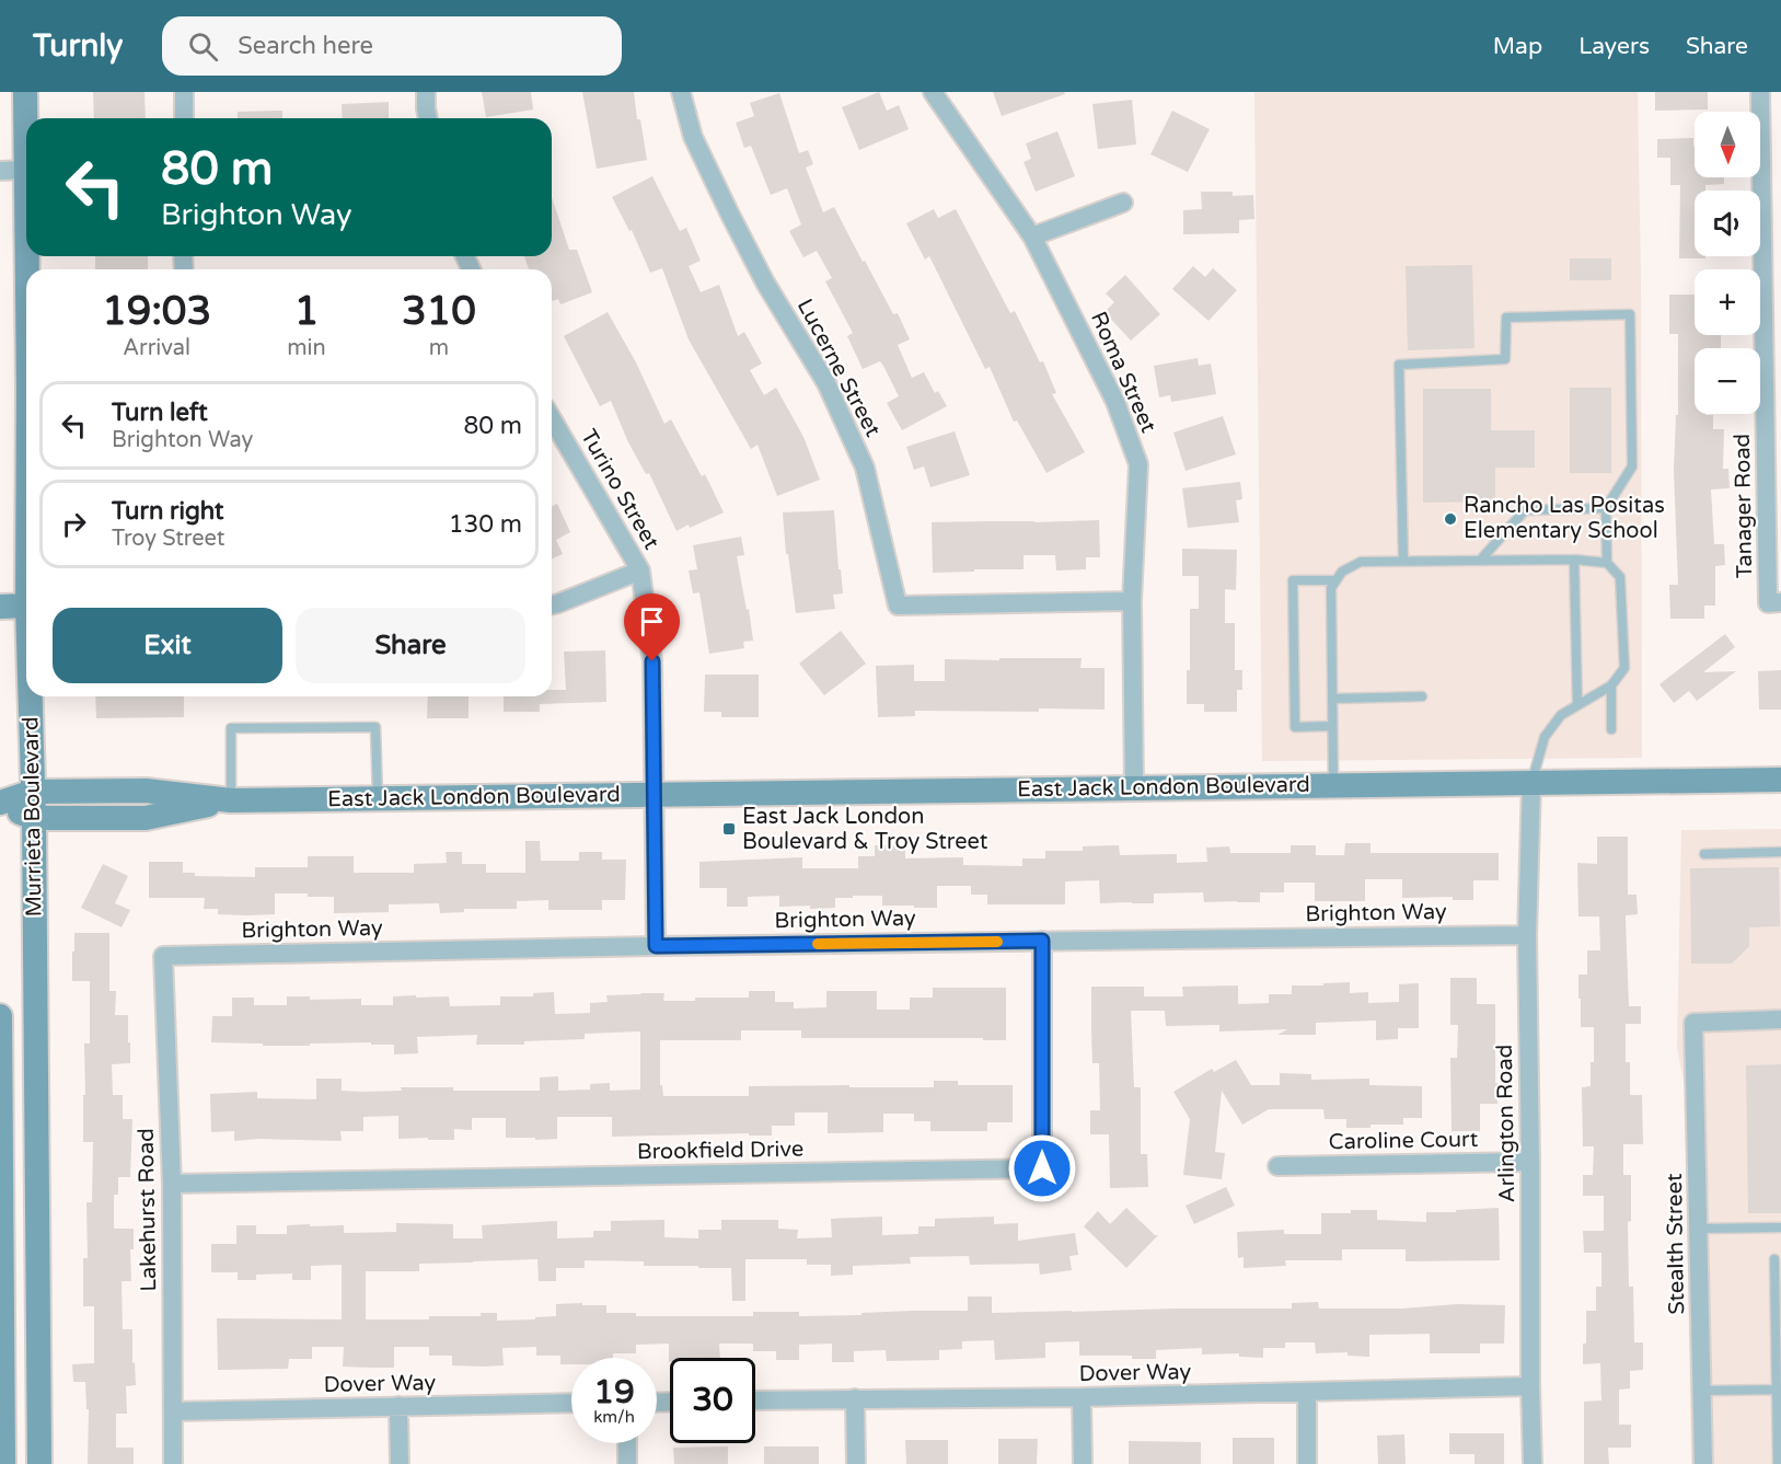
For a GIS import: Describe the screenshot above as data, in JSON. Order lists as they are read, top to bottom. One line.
{"streets":{"main road":["East Jack London Boulevard","Murrieta Boulevard"],"street":["Lucerne Street","Roma Street","Turino Street","Tanager Road","Brighton Way","Arlington Road","Caroline Court","Brookfield Drive","Lakehurst Road","Stealth Street","Dover Way"]},"crossings":[["Lucerne Street","Roma Street"],["Roma Street","East Jack London Boulevard"],["Turino Street","East Jack London Boulevard"],["Turino Street","Brighton Way"],["East Jack London Boulevard","Murrieta Boulevard"],["East Jack London Boulevard","Arlington Road"],["Brighton Way","Arlington Road"],["Brighton Way","Brookfield Drive"],["Brighton Way","Lakehurst Road"],["Arlington Road","Caroline Court"],["Arlington Road","Dover Way"],["Brookfield Drive","Lakehurst Road"],["Lakehurst Road","Dover Way"]],"places":{"other":["Rancho Las Positas Elementary School"],"transit":["East Jack London Boulevard & Troy Street"]},"north":"bottom","page":{"header":"Turnly","search":"Search here","nav":["Map","Layers","Share"],"map_buttons":["+","−"],"turn":["80 m","Brighton Way"],"eta":["19:03","Arrival","1","min","310","m"],"list":[{"name":"Turn left","note":"Brighton Way","value":"80 m"},{"name":"Turn right","note":"Troy Street","value":"130 m"}],"buttons":["Exit","Share"],"speed":"19 km/h","limit":"30"}}
